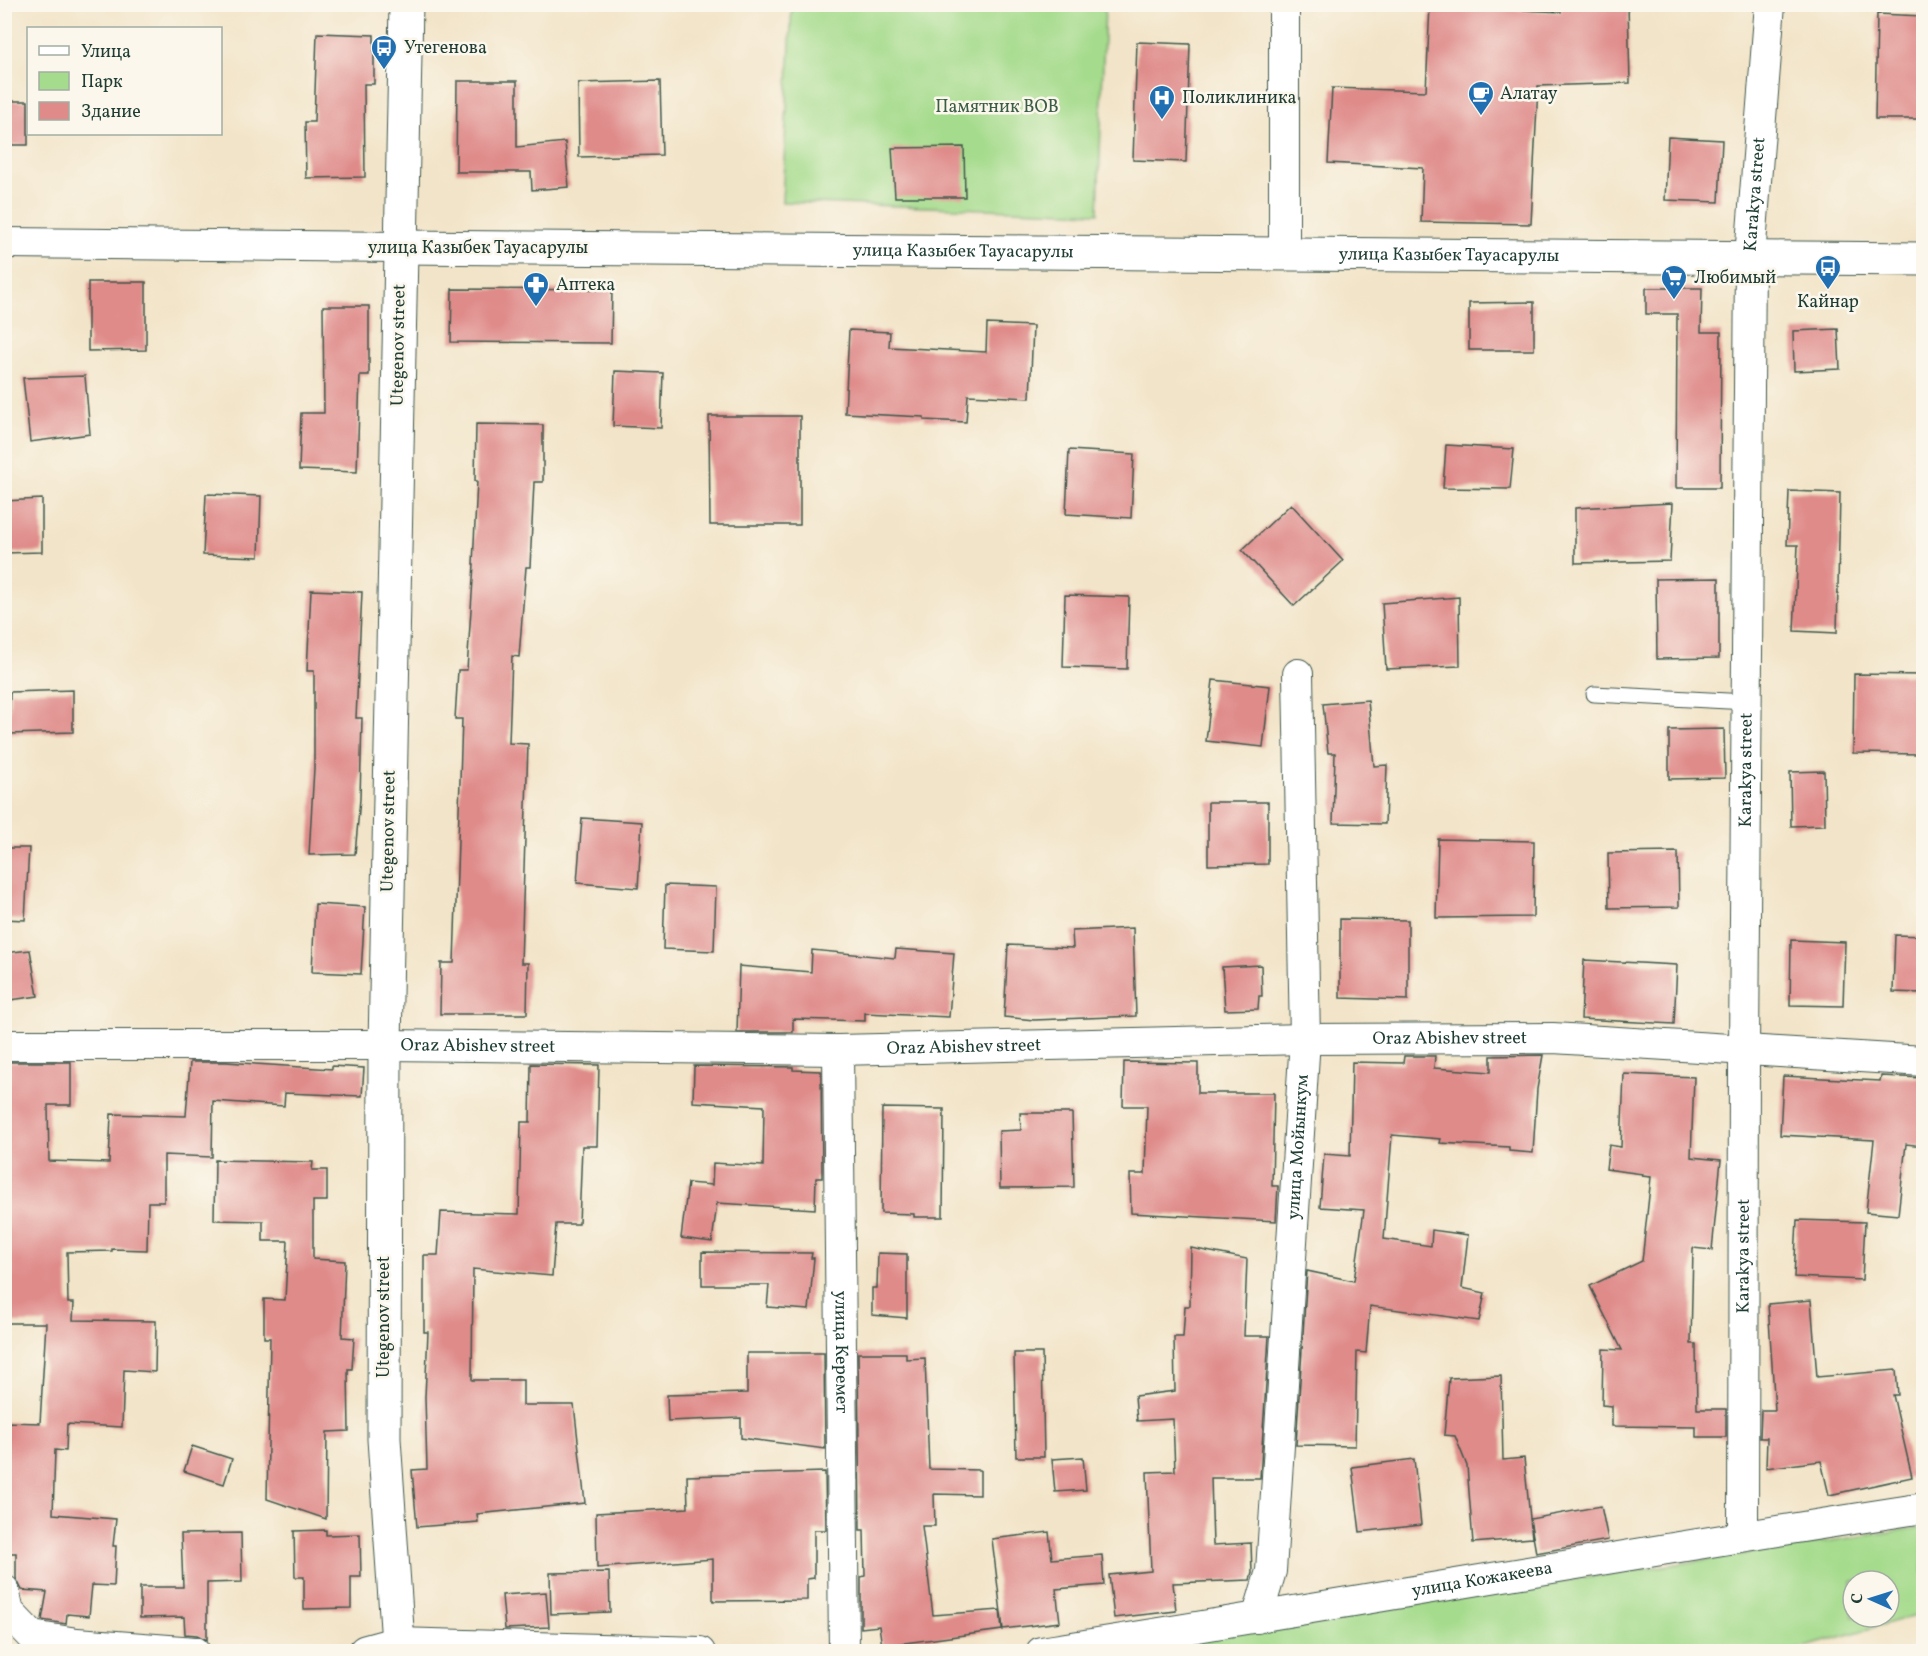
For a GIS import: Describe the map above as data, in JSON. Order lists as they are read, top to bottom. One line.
{"streets":{"street":["Karakya street","улица Казыбек Тауасарулы","Utegenov street","Oraz Abishev street","улица Мойынкум","улица Керемет","улица Кожакеева"]},"crossings":[["Karakya street","улица Казыбек Тауасарулы"],["Karakya street","Oraz Abishev street"],["Karakya street","улица Кожакеева"],["улица Казыбек Тауасарулы","Utegenov street"],["Utegenov street","Oraz Abishev street"],["Oraz Abishev street","улица Мойынкум"],["Oraz Abishev street","улица Керемет"],["улица Мойынкум","улица Кожакеева"]],"parks":["Памятник ВОВ"],"places":{"bus stop":["Утегенова","Кайнар"],"cafe":["Алатау"],"hospital":["Поликлиника"],"supermarket":["Любимый"],"pharmacy":["Аптека"]},"legend":["Улица","Парк","Здание"],"north":"left"}
